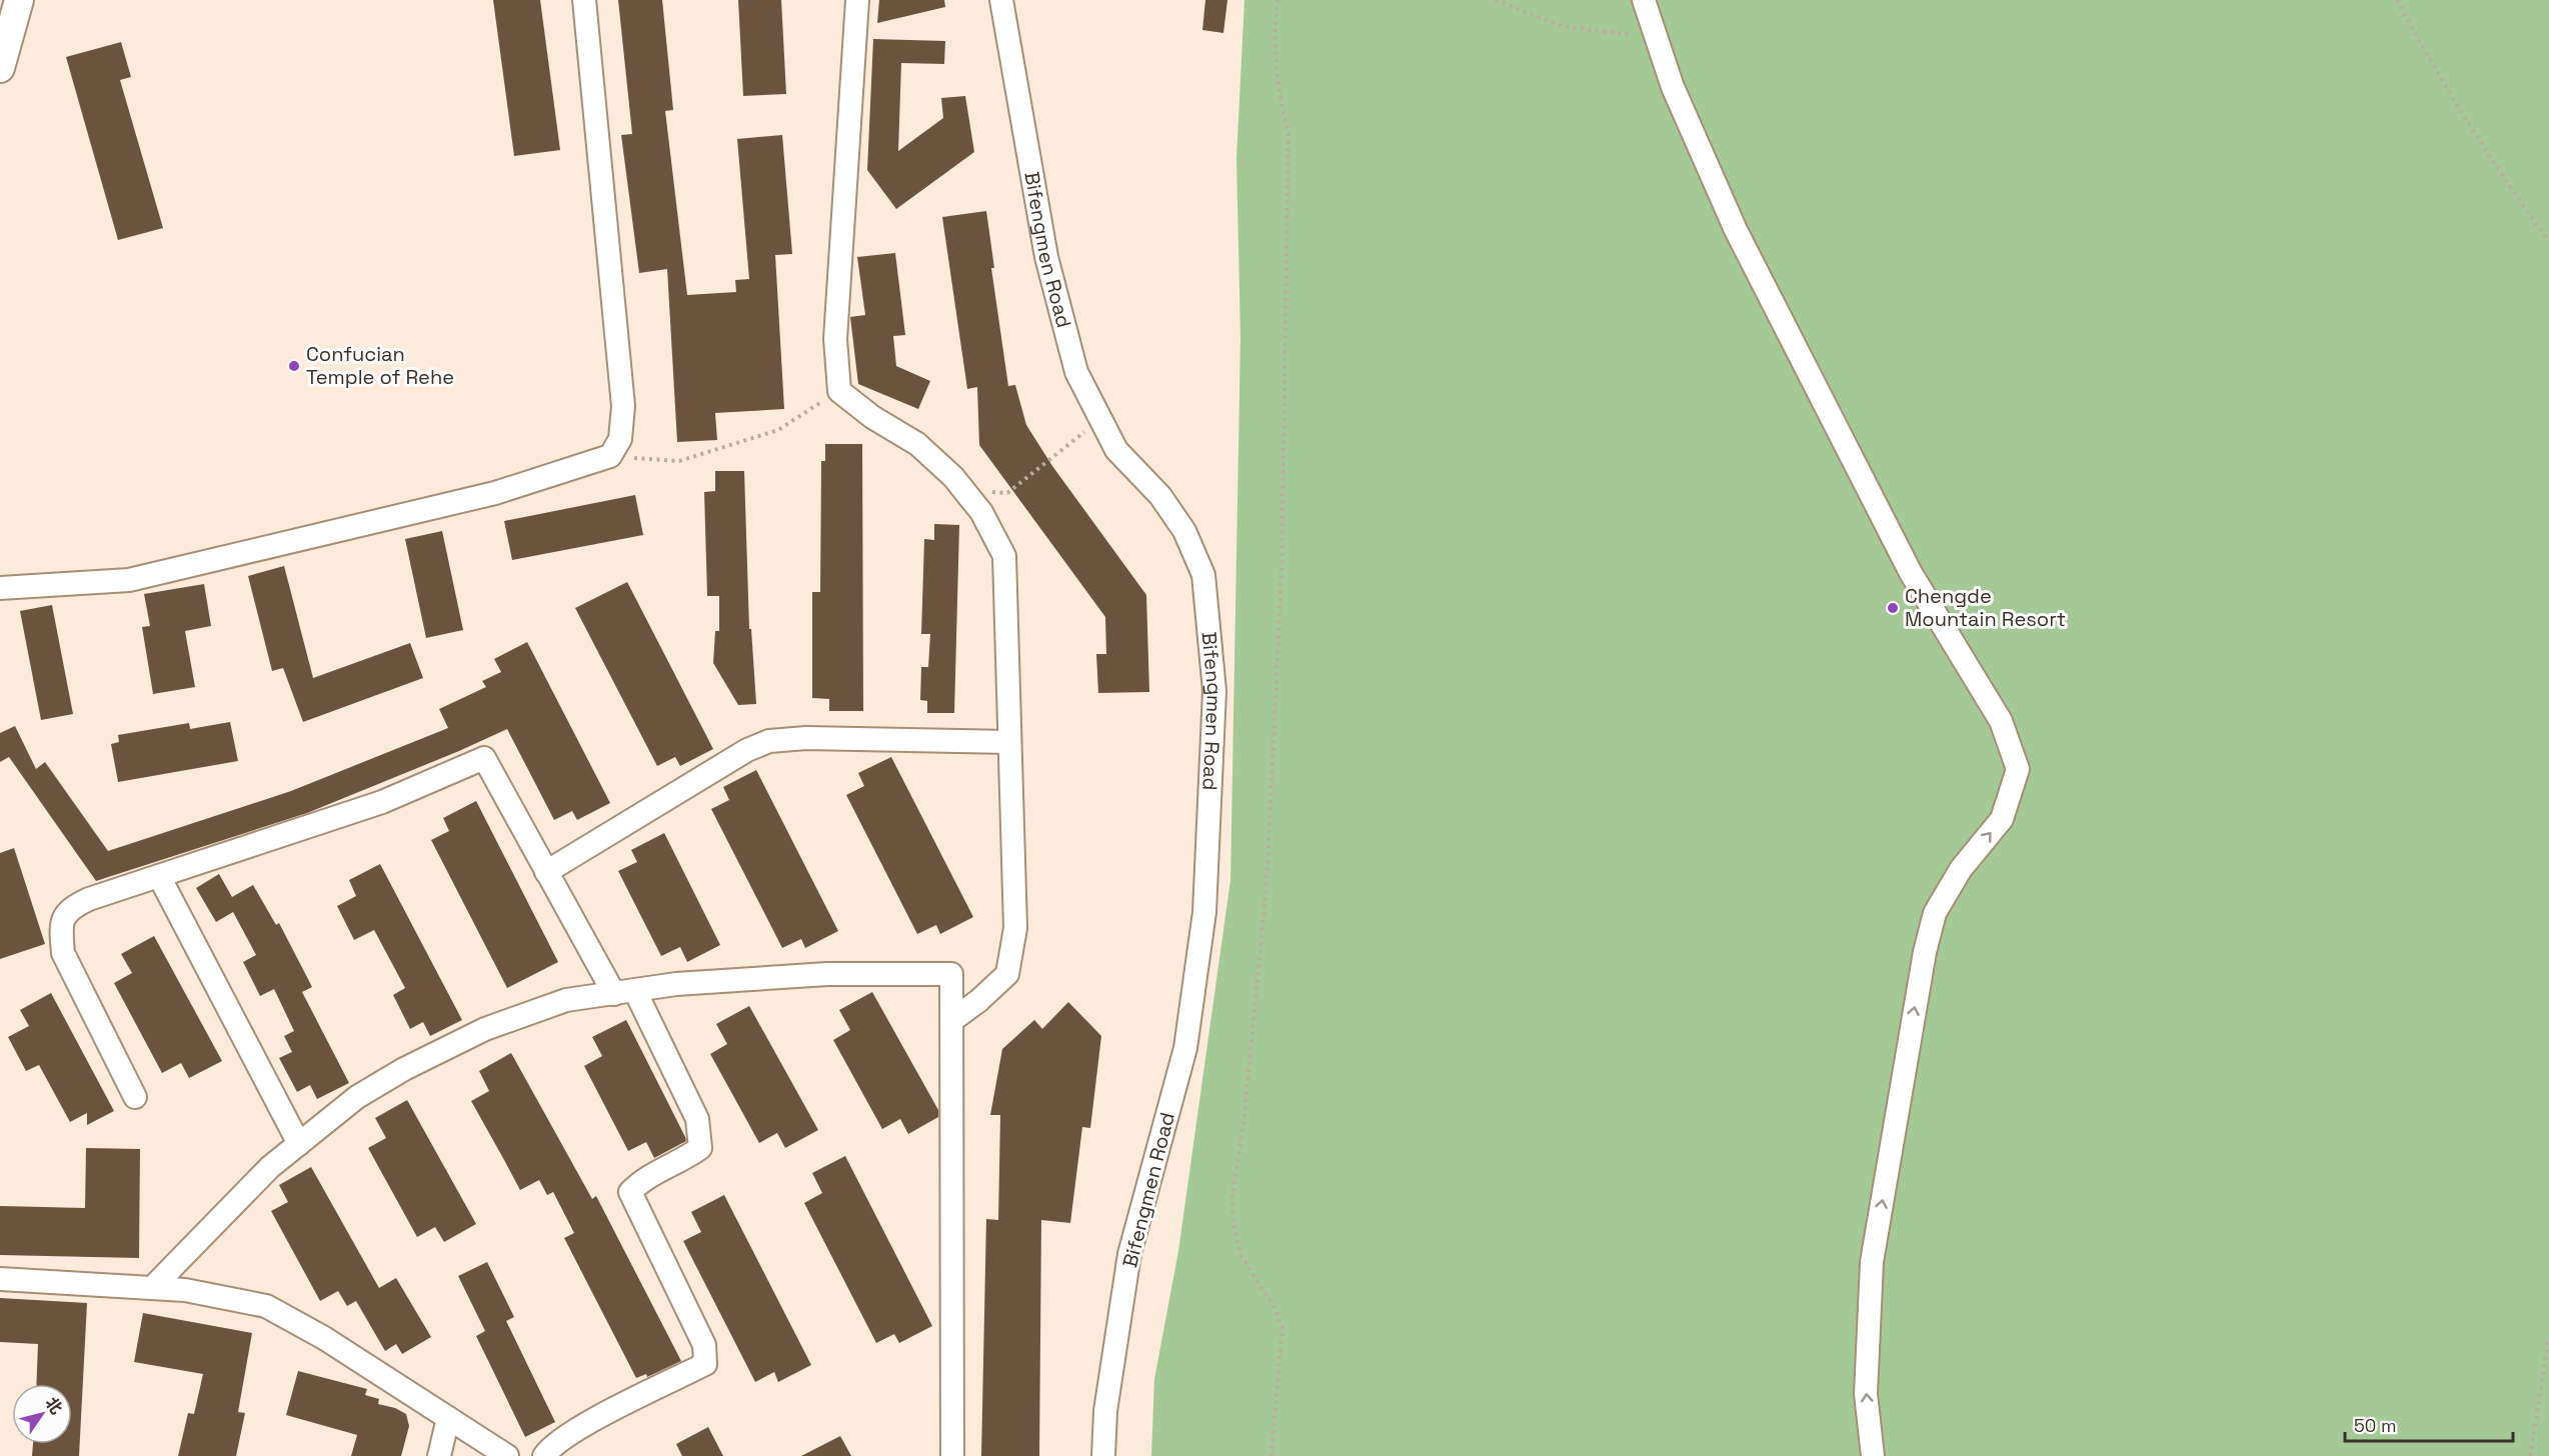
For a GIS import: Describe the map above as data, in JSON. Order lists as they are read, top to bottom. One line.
{"streets":{"street":["Bifengmen Road"]},"places":["Confucian Temple of Rehe","Chengde Mountain Resort"],"scale_bar":"50 m","north":"top right"}
